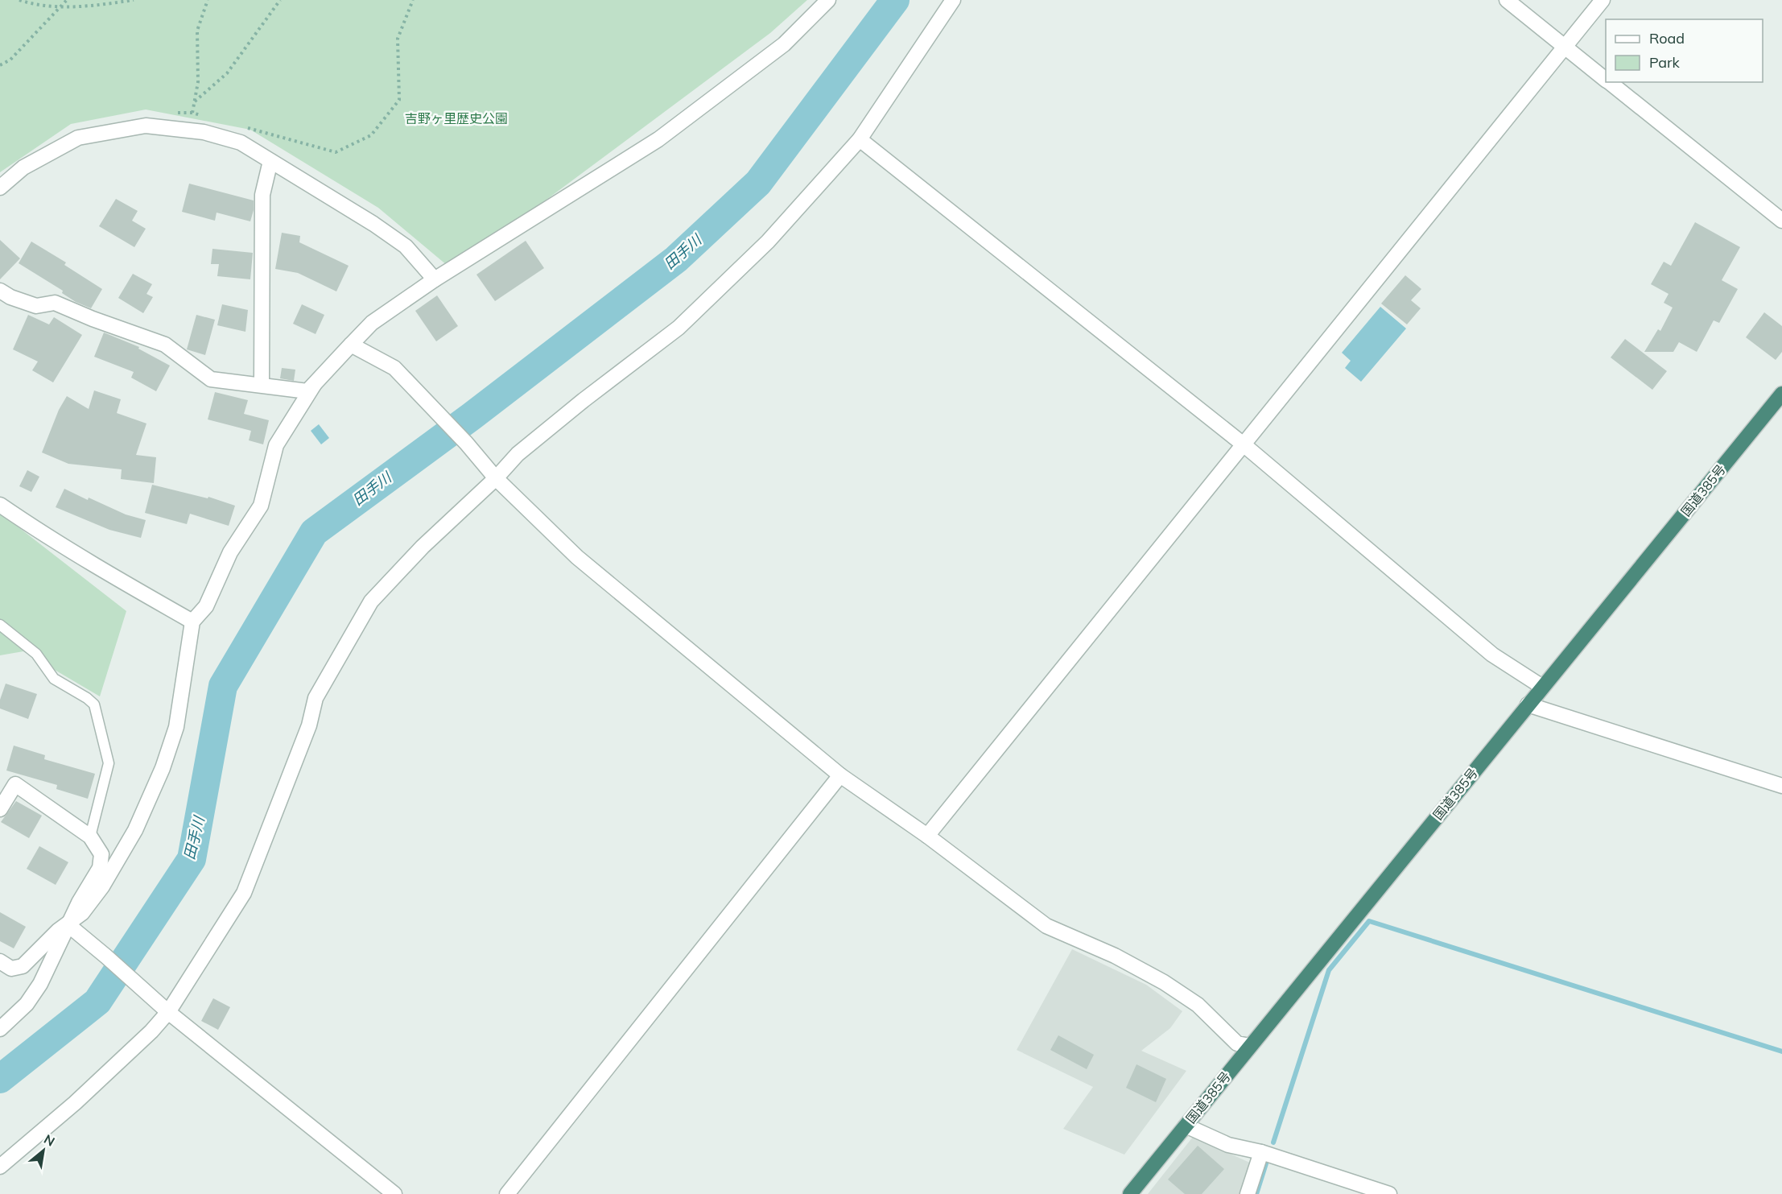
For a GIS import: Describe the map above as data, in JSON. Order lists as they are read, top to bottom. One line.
{"streets":{"highway":["国道385号"]},"water":["田手川"],"parks":["吉野ヶ里歴史公園"],"legend":["Road","Park"],"north":"top right"}
